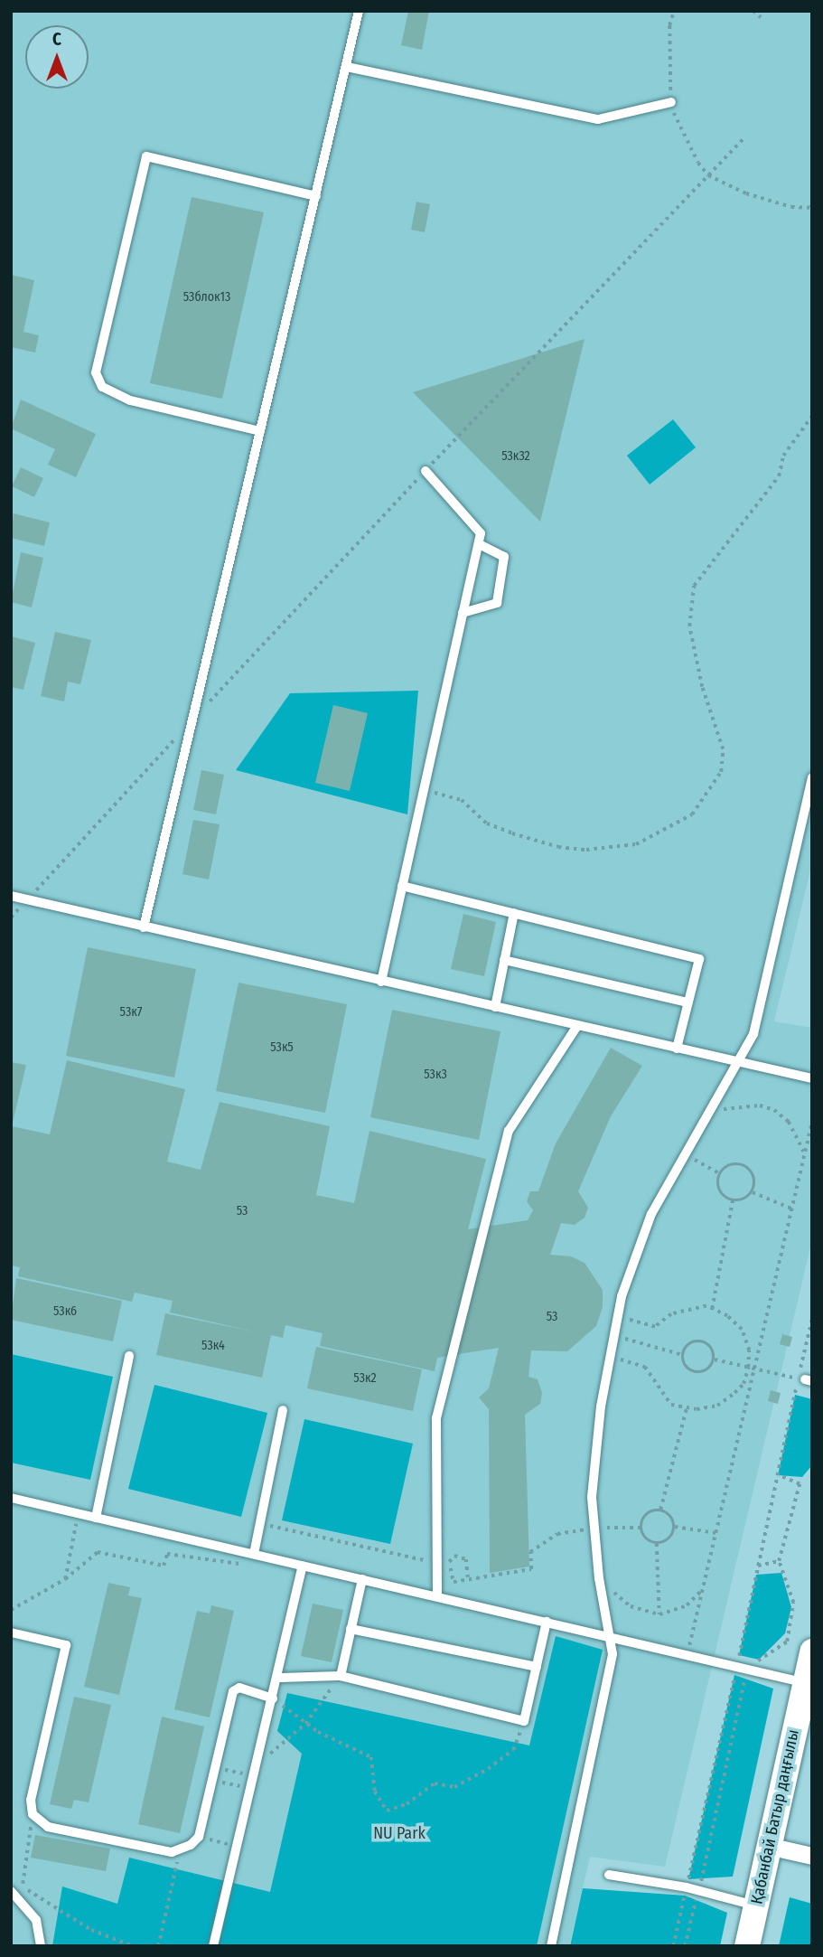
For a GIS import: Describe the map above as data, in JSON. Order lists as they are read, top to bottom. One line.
{"streets":{"main road":["Қабанбай Батыр даңғылы"]},"parks":["NU Park"],"house_numbers":["53блок13","53к32","53к7","53к5","53к3","53","53к6","53","53к4","53к2"],"north":"top"}
